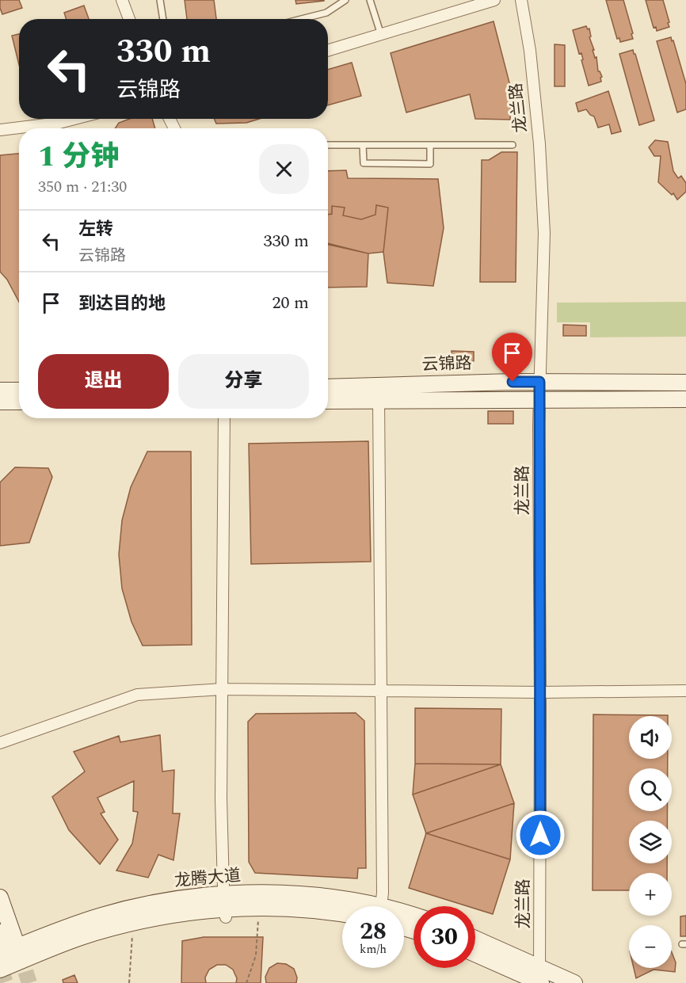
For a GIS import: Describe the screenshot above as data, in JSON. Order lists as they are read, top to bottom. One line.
{"streets":{"main road":["云锦路","龙腾大道"],"street":["龙兰路"]},"crossings":[["龙兰路","云锦路"]],"page":{"turn":["330 m","云锦路"],"heading":["1 分钟","350 m · 21:30"],"list":[{"name":"左转","note":"云锦路","value":"330 m"},{"name":"到达目的地","value":"20 m"}],"buttons":["退出","分享"],"map_buttons":["+","−"],"speed":"28 km/h","limit":"30"}}
